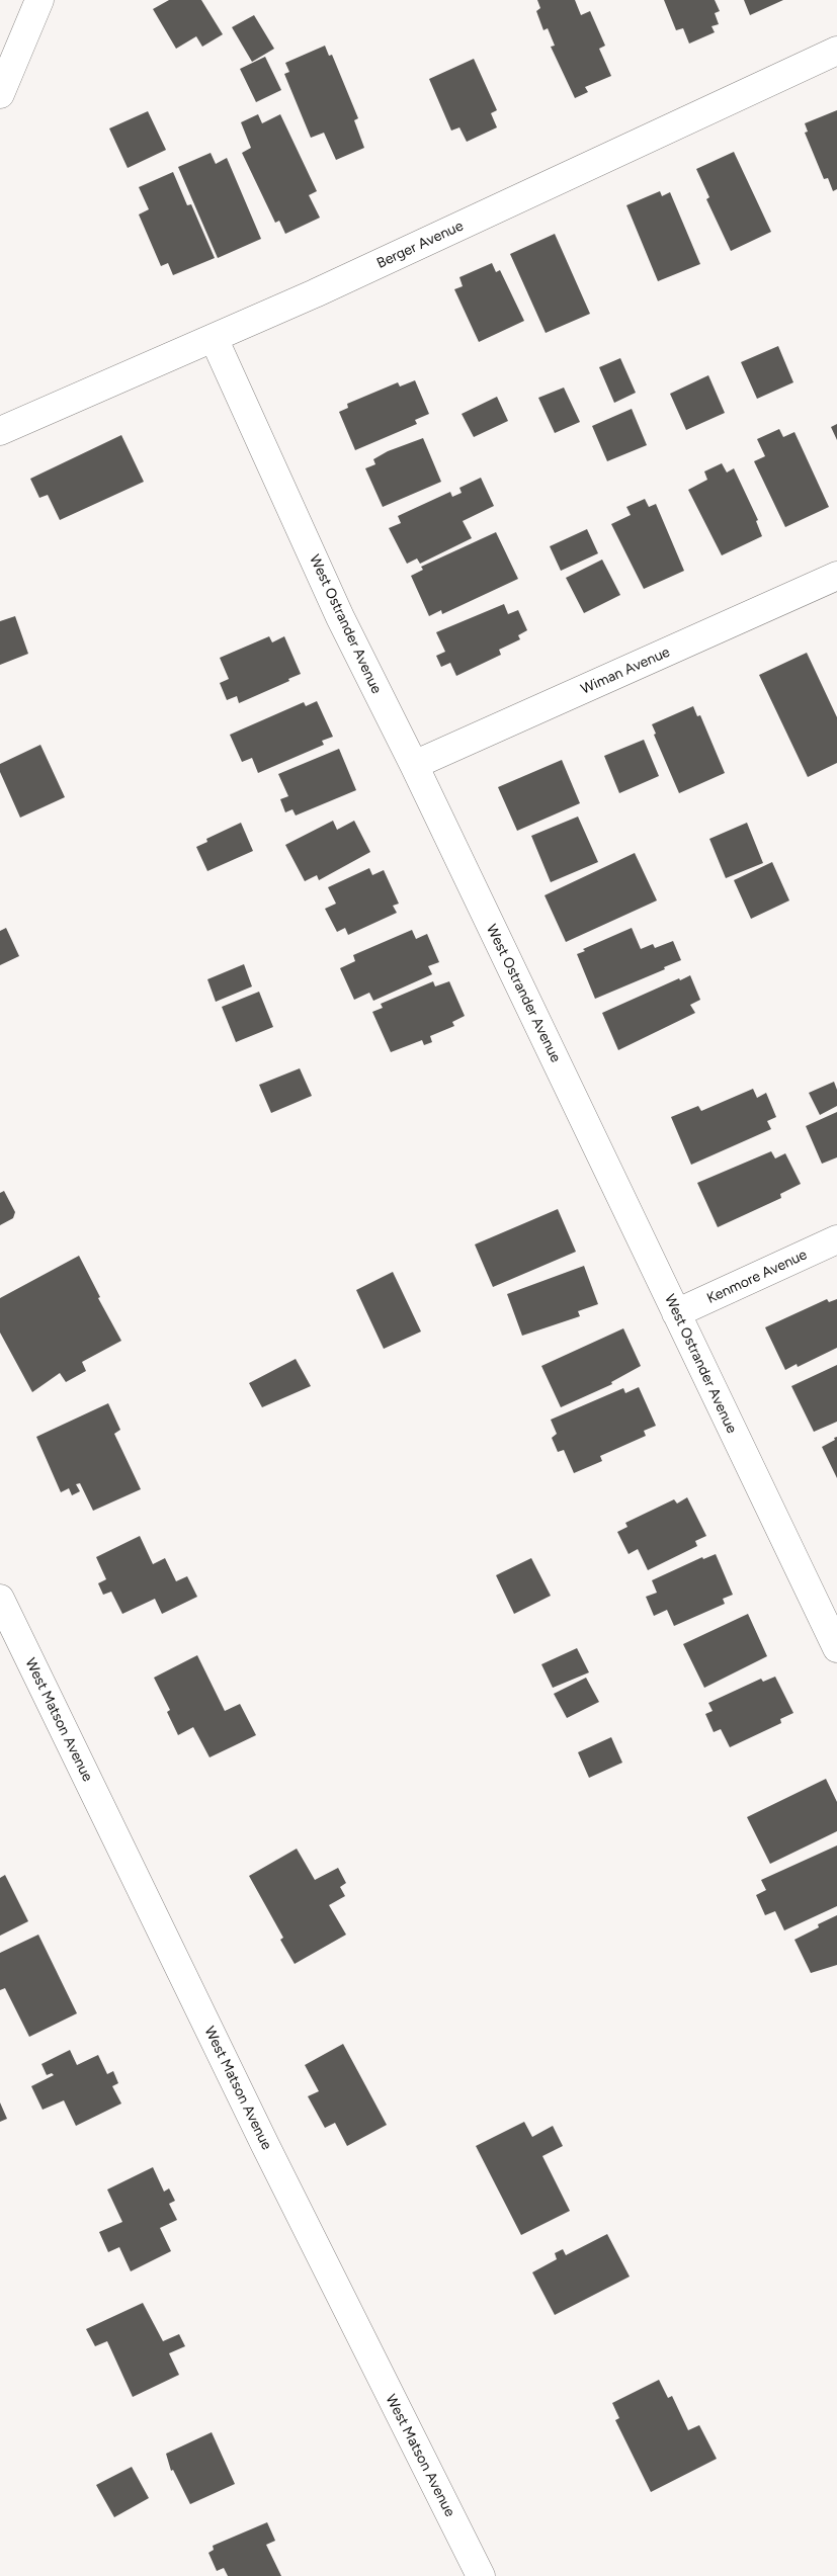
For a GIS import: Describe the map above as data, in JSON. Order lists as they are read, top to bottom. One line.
{"streets":{"street":["Berger Avenue","West Ostrander Avenue","Wiman Avenue","Kenmore Avenue","West Matson Avenue"]},"crossings":[["Berger Avenue","West Ostrander Avenue"],["West Ostrander Avenue","Wiman Avenue"],["West Ostrander Avenue","Kenmore Avenue"]]}
